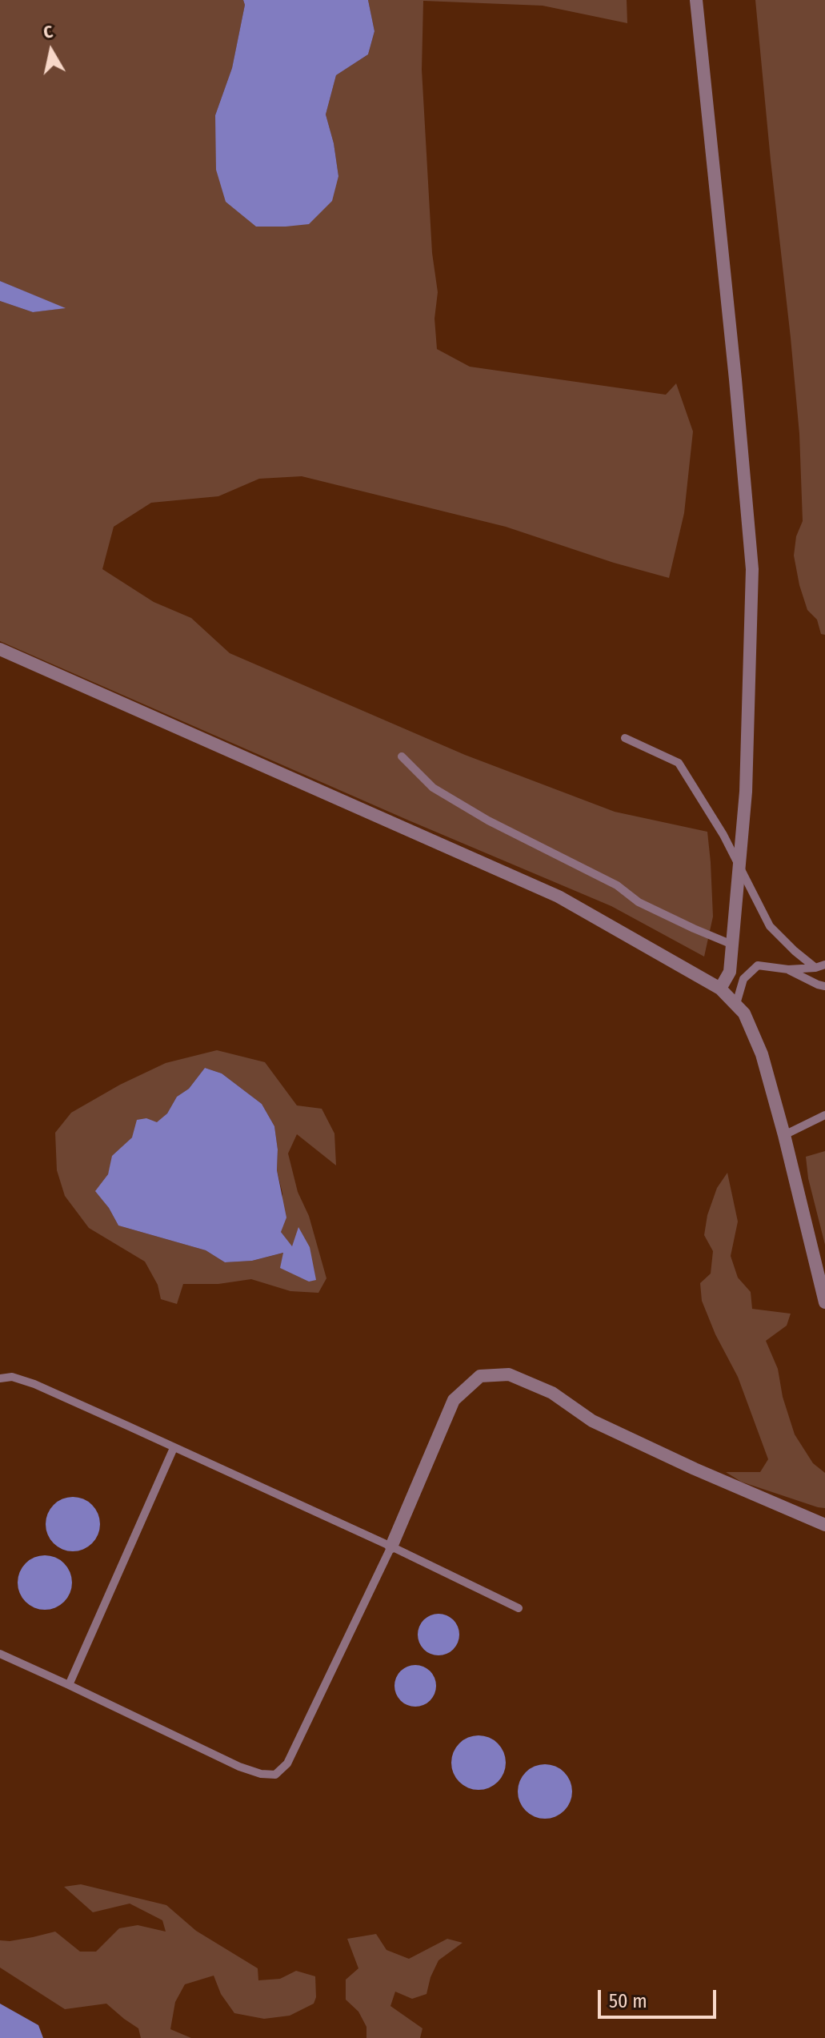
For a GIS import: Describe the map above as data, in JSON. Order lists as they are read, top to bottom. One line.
{"scale_bar":"50 m","north":"top"}
